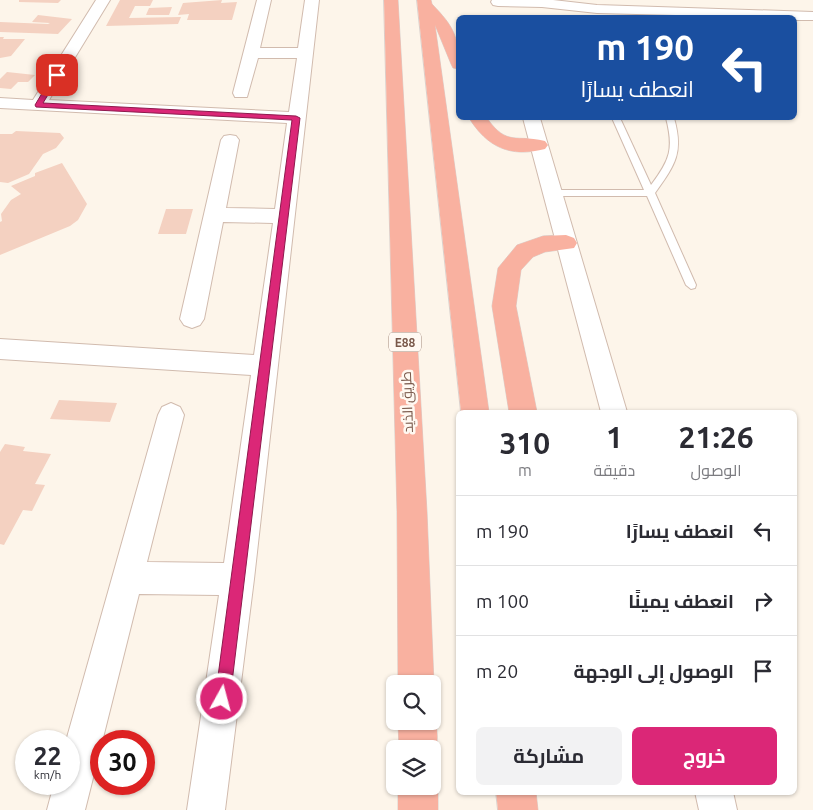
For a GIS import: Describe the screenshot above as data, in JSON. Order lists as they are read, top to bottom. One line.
{"streets":{"highway":["E88","طريق الذيد"]},"page":{"turn":["190 m","انعطف يسارًا"],"eta":["21:26","الوصول","1","دقيقة","310","m"],"list":[{"name":"انعطف يسارًا","value":"190 m"},{"name":"انعطف يمينًا","value":"100 m"},{"name":"الوصول إلى الوجهة","value":"20 m"}],"buttons":["خروج","مشاركة"],"speed":"22 km/h","limit":"30"}}
